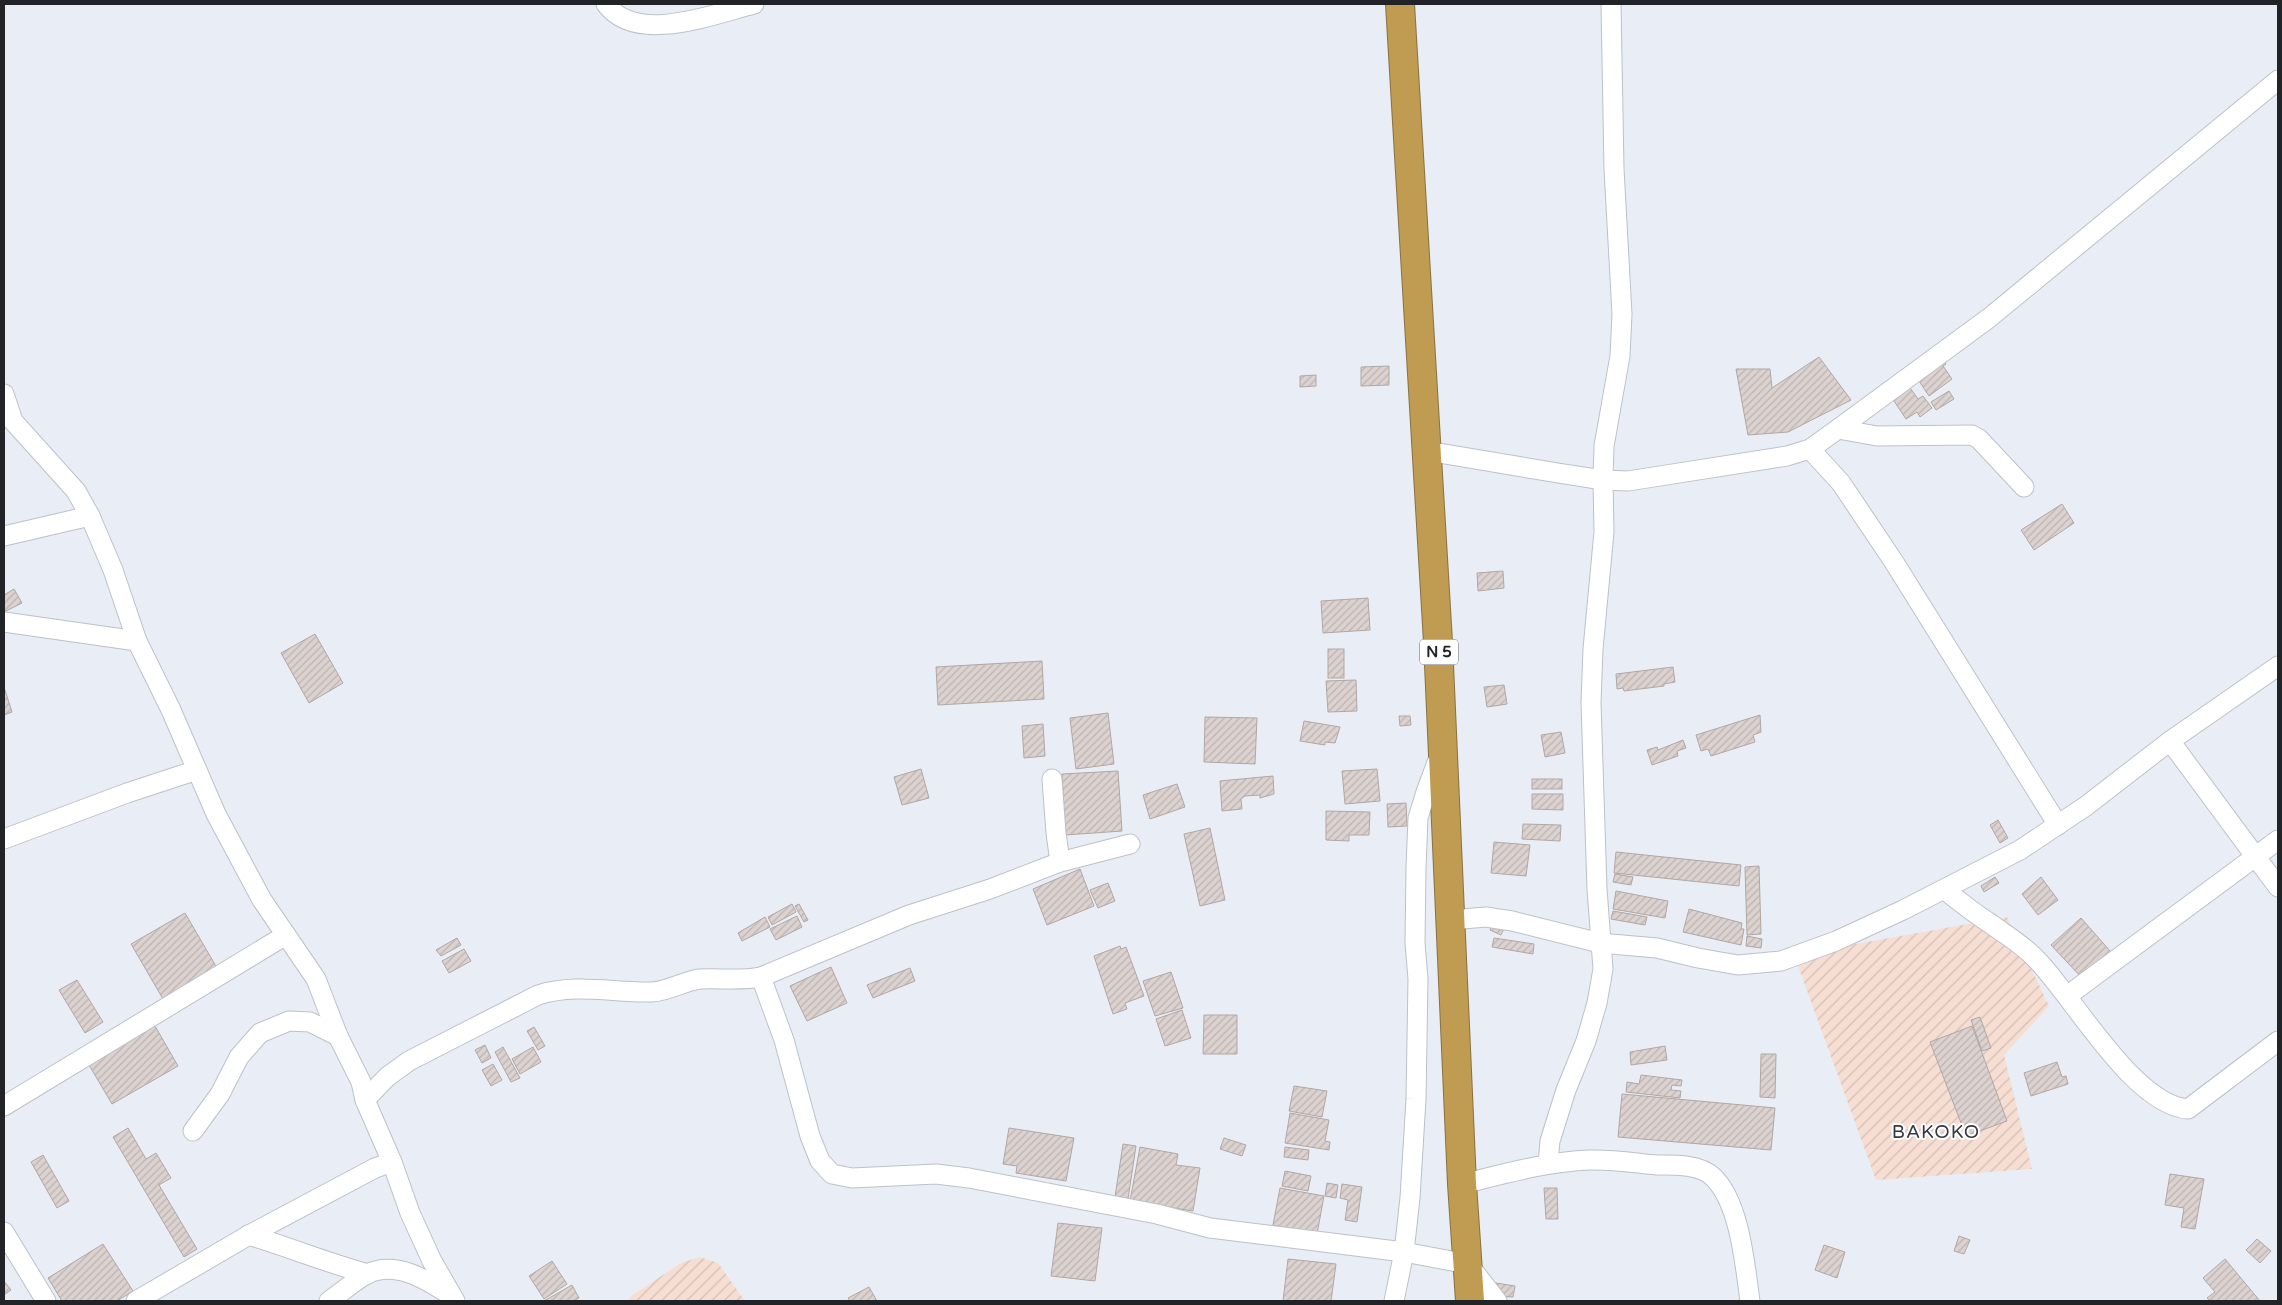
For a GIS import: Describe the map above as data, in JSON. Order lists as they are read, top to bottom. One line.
{"streets":{"highway":["N 5"]},"districts":["BAKOKO"]}
